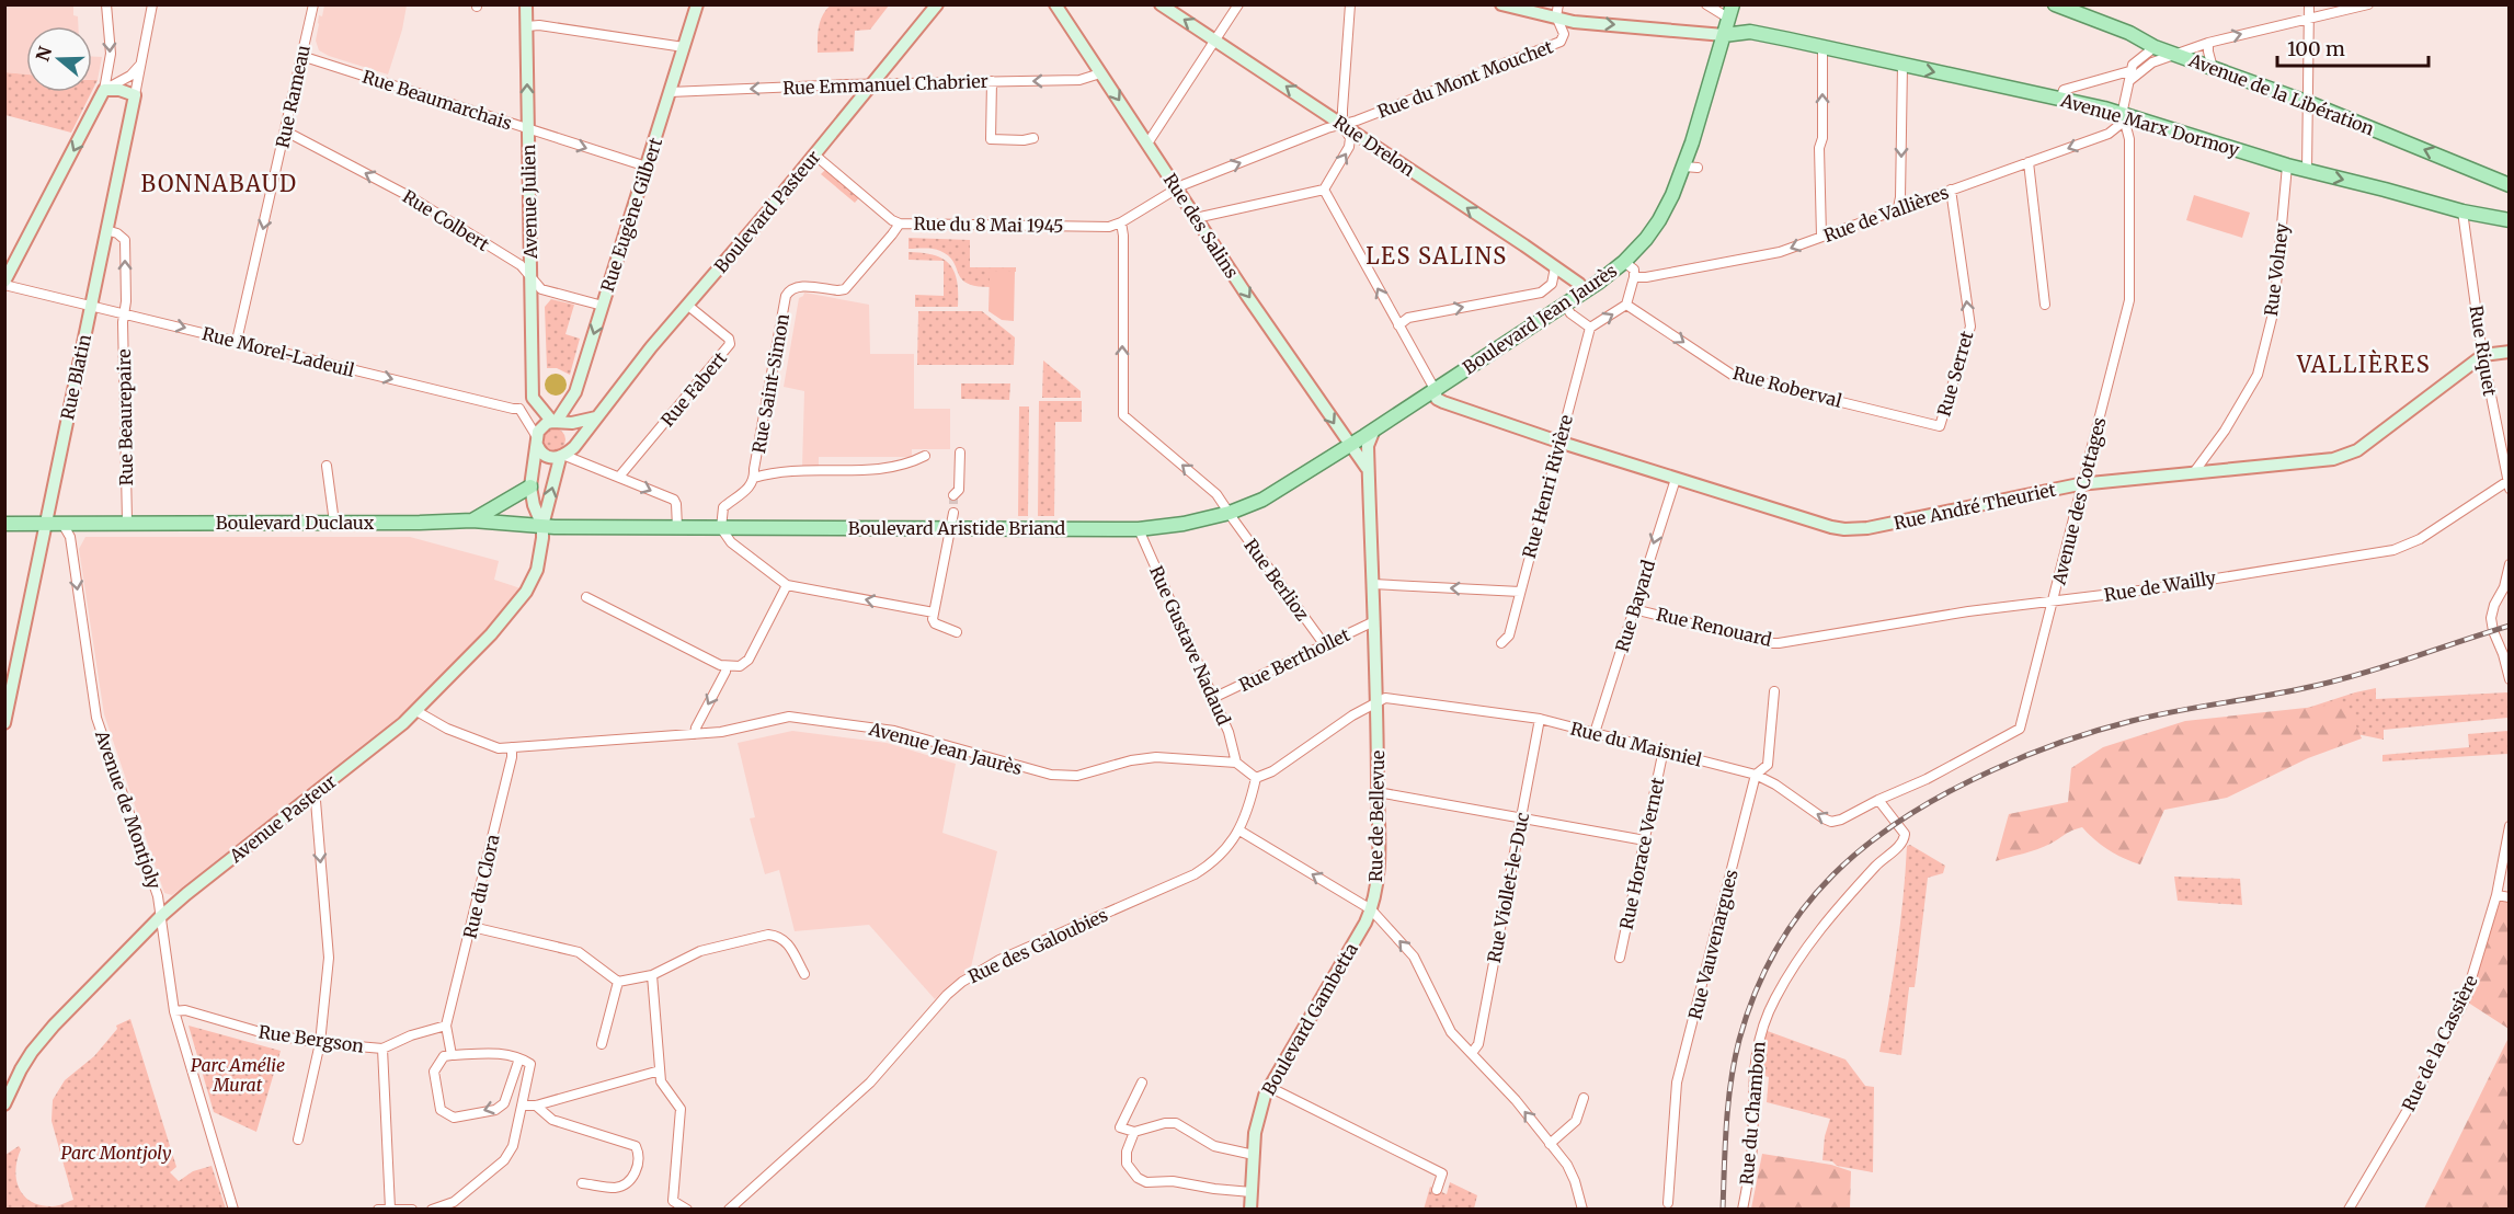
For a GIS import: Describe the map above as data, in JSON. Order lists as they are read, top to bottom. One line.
{"streets":{"main road":["Avenue de la Libération","Avenue Marx Dormoy","Rue Drelon","Avenue Julien","Boulevard Pasteur","Rue Eugène Gilbert","Rue des Salins","Boulevard Jean Jaurès","Rue Blatin","Rue André Theuriet","Boulevard Duclaux","Boulevard Aristide Briand","Rue de Bellevue","Avenue Pasteur","Boulevard Gambetta"],"street":["Rue du Mont Mouchet","Rue Emmanuel Chabrier","Rue Rameau","Rue Beaumarchais","Rue de Vallières","Rue Colbert","Rue du 8 Mai 1945","Rue Volney","Rue Riquet","Rue Morel-Ladeuil","Rue Serret","Rue Saint-Simon","Rue Roberval","Rue Fabert","Rue Beaurepaire","Rue Henri Rivière","Avenue des Cottages","Rue Berlioz","Rue de Wailly","Rue Bayard","Rue Renouard","Rue Gustave Nadaud","Rue Berthollet","Rue du Maisniel","Avenue Jean Jaurès","Avenue de Montjoly","Rue Horace Vernet","Rue du Clora","Rue Viollet-le-Duc","Rue Vauvenargues","Rue des Galoubies","Rue Bergson","Rue de la Cassière","Rue du Chambon"]},"crossings":[["Rue du Mont Mouchet","Avenue Marx Dormoy"],["Rue du Mont Mouchet","Rue Drelon"],["Rue du Mont Mouchet","Rue du 8 Mai 1945"],["Rue du Mont Mouchet","Rue des Salins"],["Rue Emmanuel Chabrier","Boulevard Pasteur"],["Rue Emmanuel Chabrier","Rue Eugène Gilbert"],["Rue Emmanuel Chabrier","Rue des Salins"],["Rue Rameau","Rue Beaumarchais"],["Rue Rameau","Rue Colbert"],["Rue Rameau","Rue Morel-Ladeuil"],["Rue Beaumarchais","Avenue Julien"],["Rue Beaumarchais","Rue Eugène Gilbert"],["Avenue Marx Dormoy","Rue de Vallières"],["Avenue Marx Dormoy","Rue Volney"],["Avenue Marx Dormoy","Boulevard Jean Jaurès"],["Avenue Marx Dormoy","Rue Riquet"],["Avenue Marx Dormoy","Avenue des Cottages"],["Rue Drelon","Boulevard Jean Jaurès"],["Avenue Julien","Rue Colbert"],["Boulevard Pasteur","Rue Eugène Gilbert"],["Boulevard Pasteur","Rue du 8 Mai 1945"],["Boulevard Pasteur","Rue Fabert"],["Boulevard Pasteur","Boulevard Duclaux"],["Boulevard Pasteur","Boulevard Aristide Briand"],["Boulevard Pasteur","Avenue Pasteur"],["Rue de Vallières","Rue Serret"],["Rue de Vallières","Avenue des Cottages"],["Rue Eugène Gilbert","Rue Colbert"],["Rue du 8 Mai 1945","Rue des Salins"],["Rue du 8 Mai 1945","Rue Saint-Simon"],["Rue du 8 Mai 1945","Rue Berlioz"],["Rue des Salins","Boulevard Jean Jaurès"],["Rue des Salins","Boulevard Aristide Briand"],["Rue des Salins","Rue de Bellevue"],["Rue Volney","Rue André Theuriet"],["Boulevard Jean Jaurès","Rue André Theuriet"],["Boulevard Jean Jaurès","Boulevard Aristide Briand"],["Boulevard Jean Jaurès","Rue de Bellevue"],["Rue Riquet","Rue André Theuriet"],["Rue Riquet","Rue de Wailly"],["Rue Morel-Ladeuil","Rue Blatin"],["Rue Morel-Ladeuil","Rue Beaurepaire"],["Rue Serret","Rue Roberval"],["Rue Blatin","Boulevard Duclaux"],["Rue Saint-Simon","Boulevard Aristide Briand"],["Rue Beaurepaire","Boulevard Duclaux"],["Rue Henri Rivière","Rue André Theuriet"],["Avenue des Cottages","Rue André Theuriet"],["Avenue des Cottages","Rue de Wailly"],["Avenue des Cottages","Rue du Maisniel"],["Avenue des Cottages","Rue du Chambon"],["Rue André Theuriet","Rue Bayard"],["Boulevard Duclaux","Boulevard Aristide Briand"],["Boulevard Duclaux","Avenue de Montjoly"],["Boulevard Duclaux","Avenue Pasteur"],["Boulevard Aristide Briand","Rue Berlioz"],["Boulevard Aristide Briand","Rue Gustave Nadaud"],["Boulevard Aristide Briand","Rue de Bellevue"],["Boulevard Aristide Briand","Avenue Pasteur"],["Rue Berlioz","Rue Berthollet"],["Rue de Wailly","Rue Renouard"],["Rue Bayard","Rue Renouard"],["Rue Bayard","Rue du Maisniel"],["Rue Gustave Nadaud","Rue Berthollet"],["Rue Gustave Nadaud","Avenue Jean Jaurès"],["Rue Berthollet","Rue de Bellevue"],["Rue du Maisniel","Rue de Bellevue"],["Rue du Maisniel","Rue Horace Vernet"],["Rue du Maisniel","Rue Viollet-le-Duc"],["Rue du Maisniel","Rue Vauvenargues"],["Rue du Maisniel","Rue du Chambon"],["Avenue Jean Jaurès","Avenue Pasteur"],["Avenue Jean Jaurès","Rue du Clora"],["Avenue de Montjoly","Avenue Pasteur"],["Avenue de Montjoly","Rue Bergson"],["Rue de Bellevue","Boulevard Gambetta"],["Rue du Clora","Rue Bergson"]],"one_way":["Rue Emmanuel Chabrier","Avenue de la Libération","Rue Rameau","Avenue Marx Dormoy","Rue Drelon","Rue de Vallières","Rue Colbert","Rue des Salins","Rue Morel-Ladeuil","Rue Roberval","Rue Berlioz","Rue Bayard","Avenue de Montjoly"],"districts":["BONNABAUD","LES SALINS","VALLIÈRES"],"parks":["Parc Amélie Murat","Parc Montjoly"],"scale_bar":"100 m","north":"left"}
